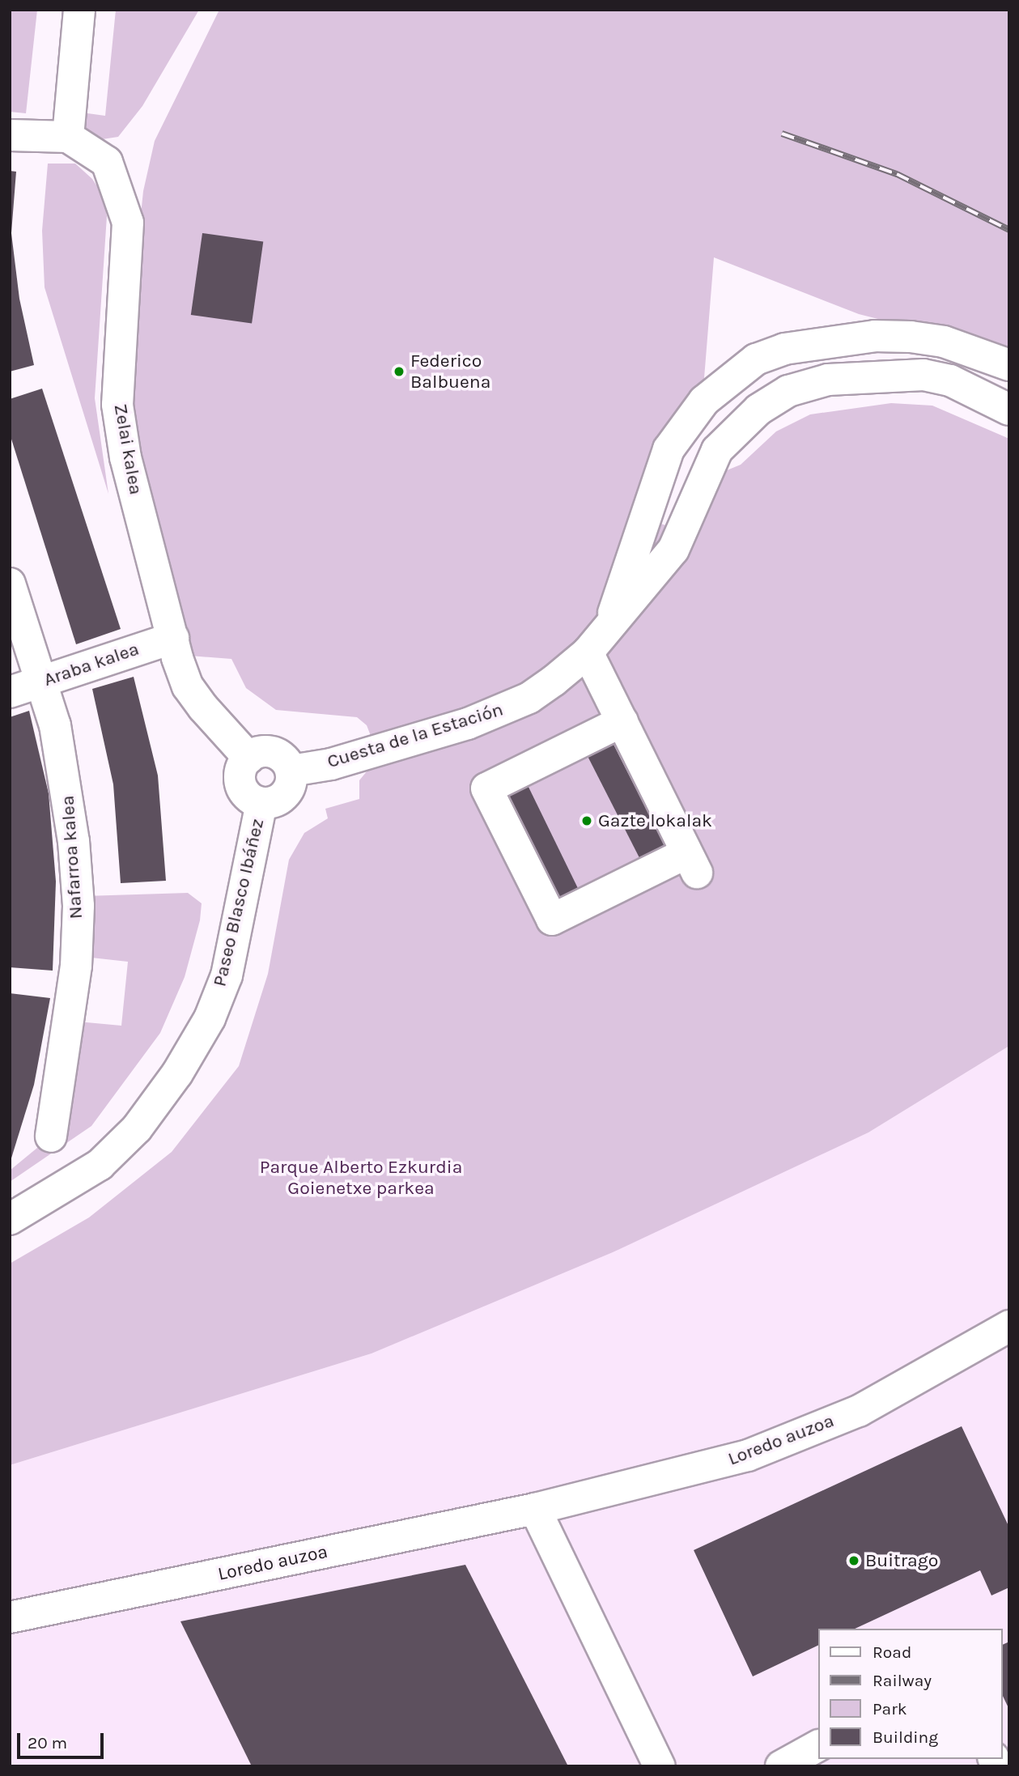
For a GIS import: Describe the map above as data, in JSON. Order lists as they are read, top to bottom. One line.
{"streets":{"street":["Zelai kalea","Araba kalea","Cuesta de la Estación","Nafarroa kalea","Paseo Blasco Ibáñez","Loredo auzoa"]},"crossings":[["Zelai kalea","Araba kalea"],["Zelai kalea","Cuesta de la Estación"],["Zelai kalea","Paseo Blasco Ibáñez"],["Araba kalea","Nafarroa kalea"],["Cuesta de la Estación","Paseo Blasco Ibáñez"]],"parks":["Parque Alberto Ezkurdia Goienetxe parkea"],"places":["Federico Balbuena","Gazte lokalak","Buitrago"],"legend":["Road","Railway","Park","Building"],"scale_bar":"20 m"}
